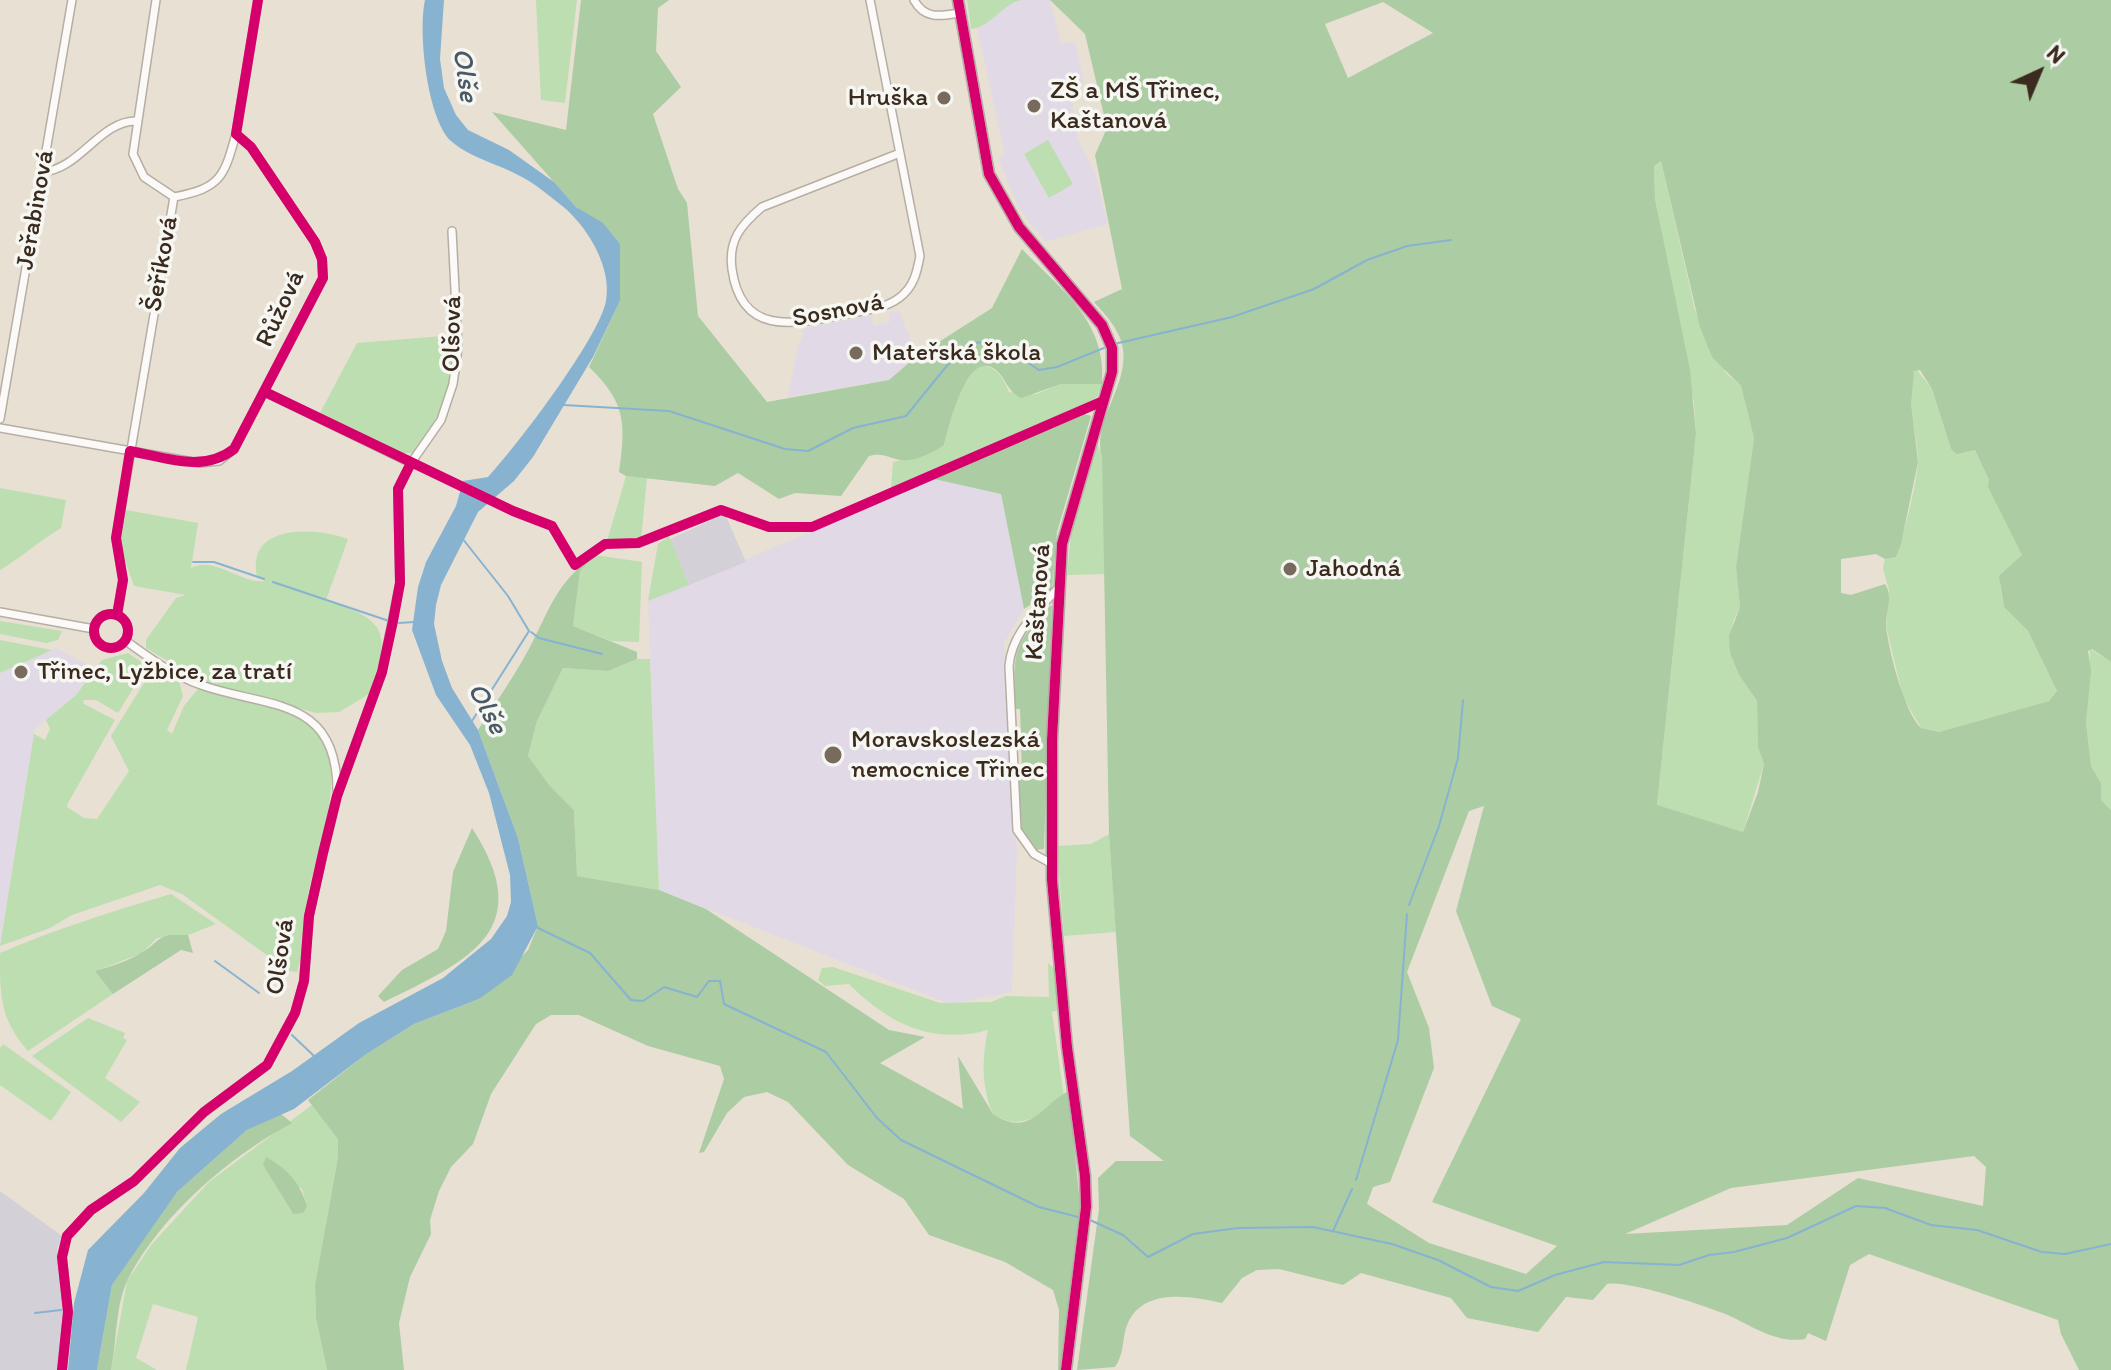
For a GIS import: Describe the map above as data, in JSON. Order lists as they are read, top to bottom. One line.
{"streets":{"street":["Jeřabinová","Šeříková","Růžová","Sosnová","Olšová","Kaštanová"]},"crossings":[["Šeříková","Růžová"]],"water":["Olše"],"places":["Hruška","ZŠ a MŠ Třinec, Kaštanová","Mateřská škola","Jahodná","Třinec, Lyžbice, za tratí","Moravskoslezská nemocnice Třinec"],"north":"top right"}
